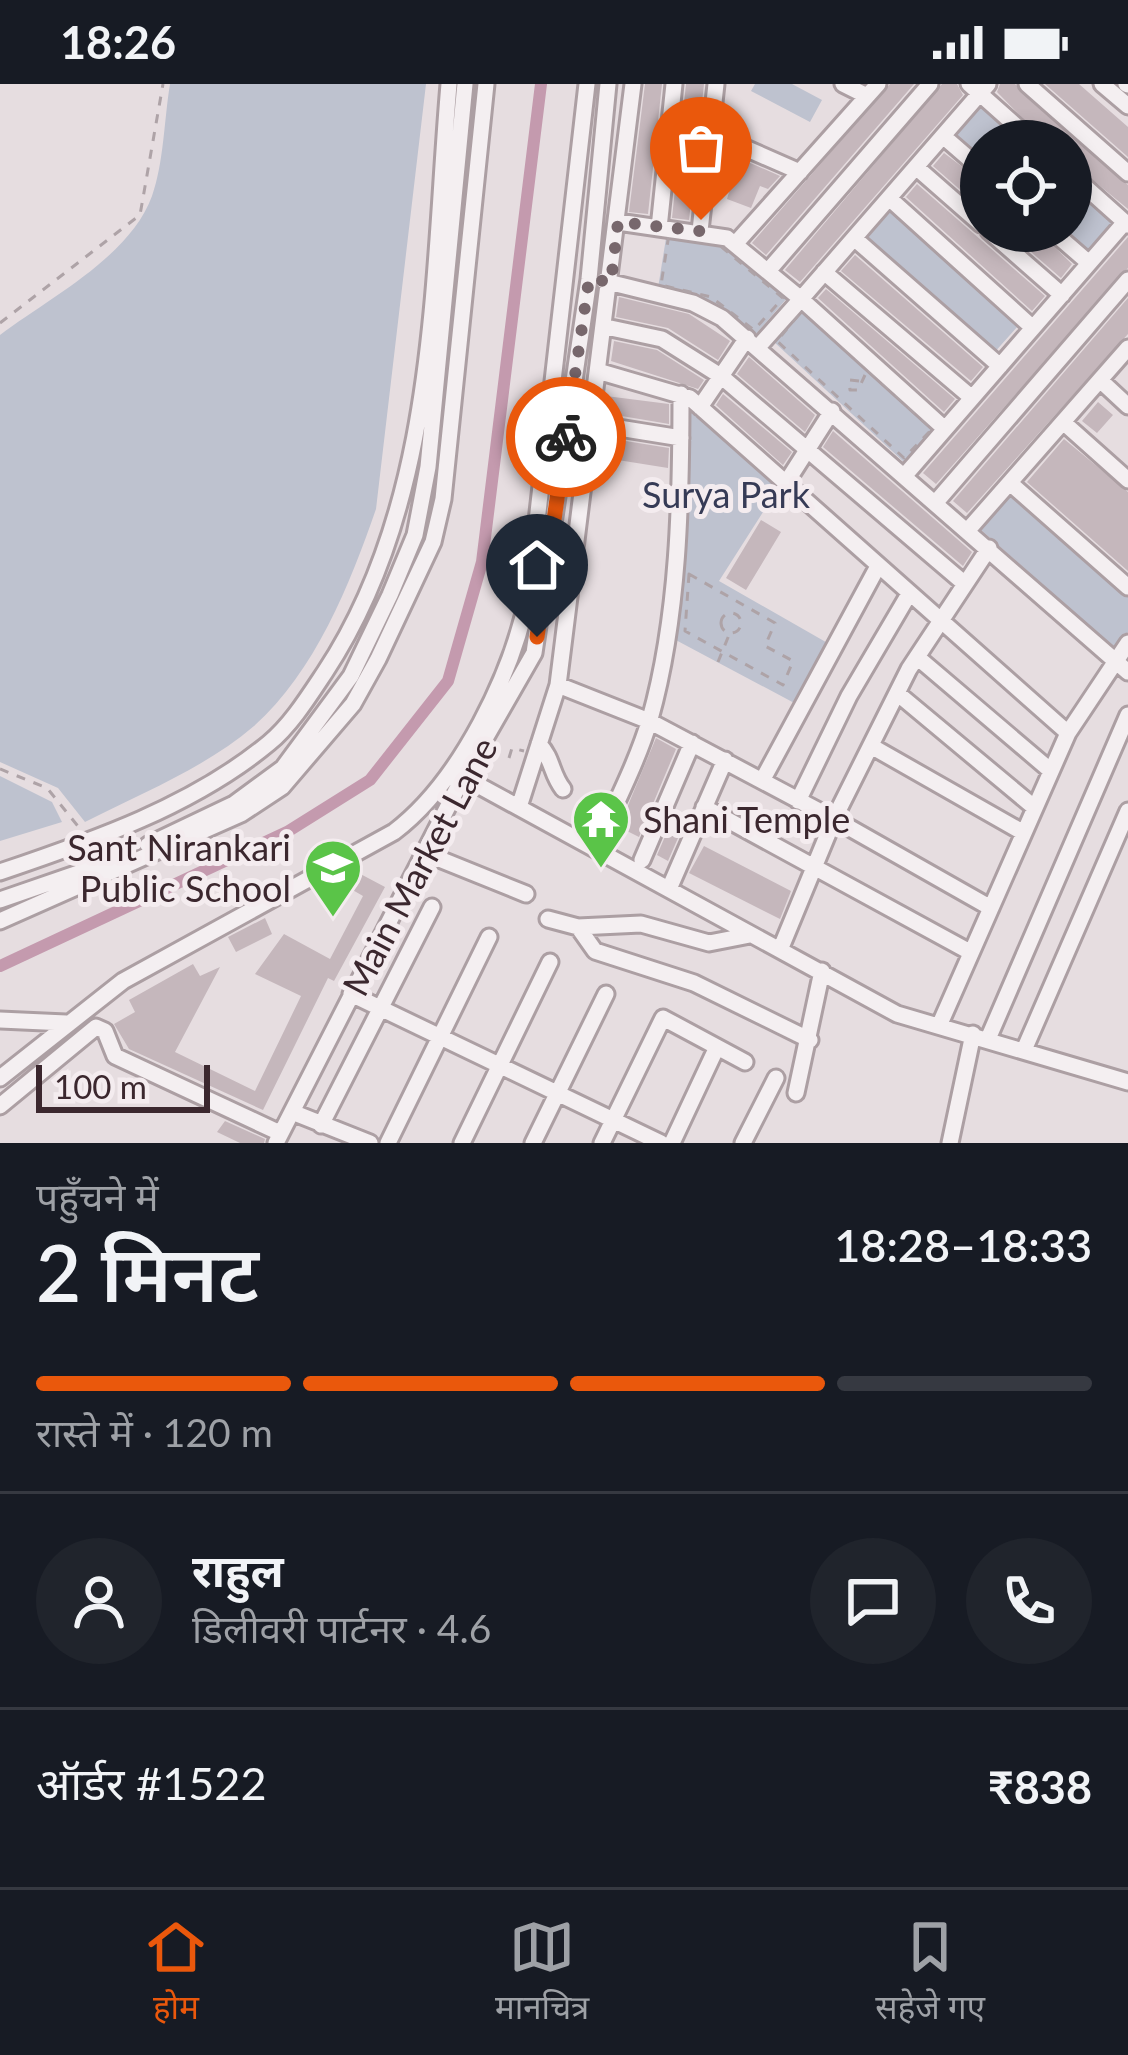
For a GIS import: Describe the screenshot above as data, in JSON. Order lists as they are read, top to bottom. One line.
{"streets":{"street":["Main Market Lane"]},"parks":["Surya Park"],"places":{"temple":["Shani Temple"],"school or university":["Sant Nirankari Public School"]},"scale_bar":"100 m","page":{"status":"18:26","scale":"100 m","heading":["2 मिनट","पहुँचने में","18:28–18:33"],"panel":["राहुल","डिलीवरी पार्टनर · 4.6","ऑर्डर #1522","₹838"],"bar":"रास्ते में · 120 m","tabs":["होम","मानचित्र","सहेजे गए"]}}
